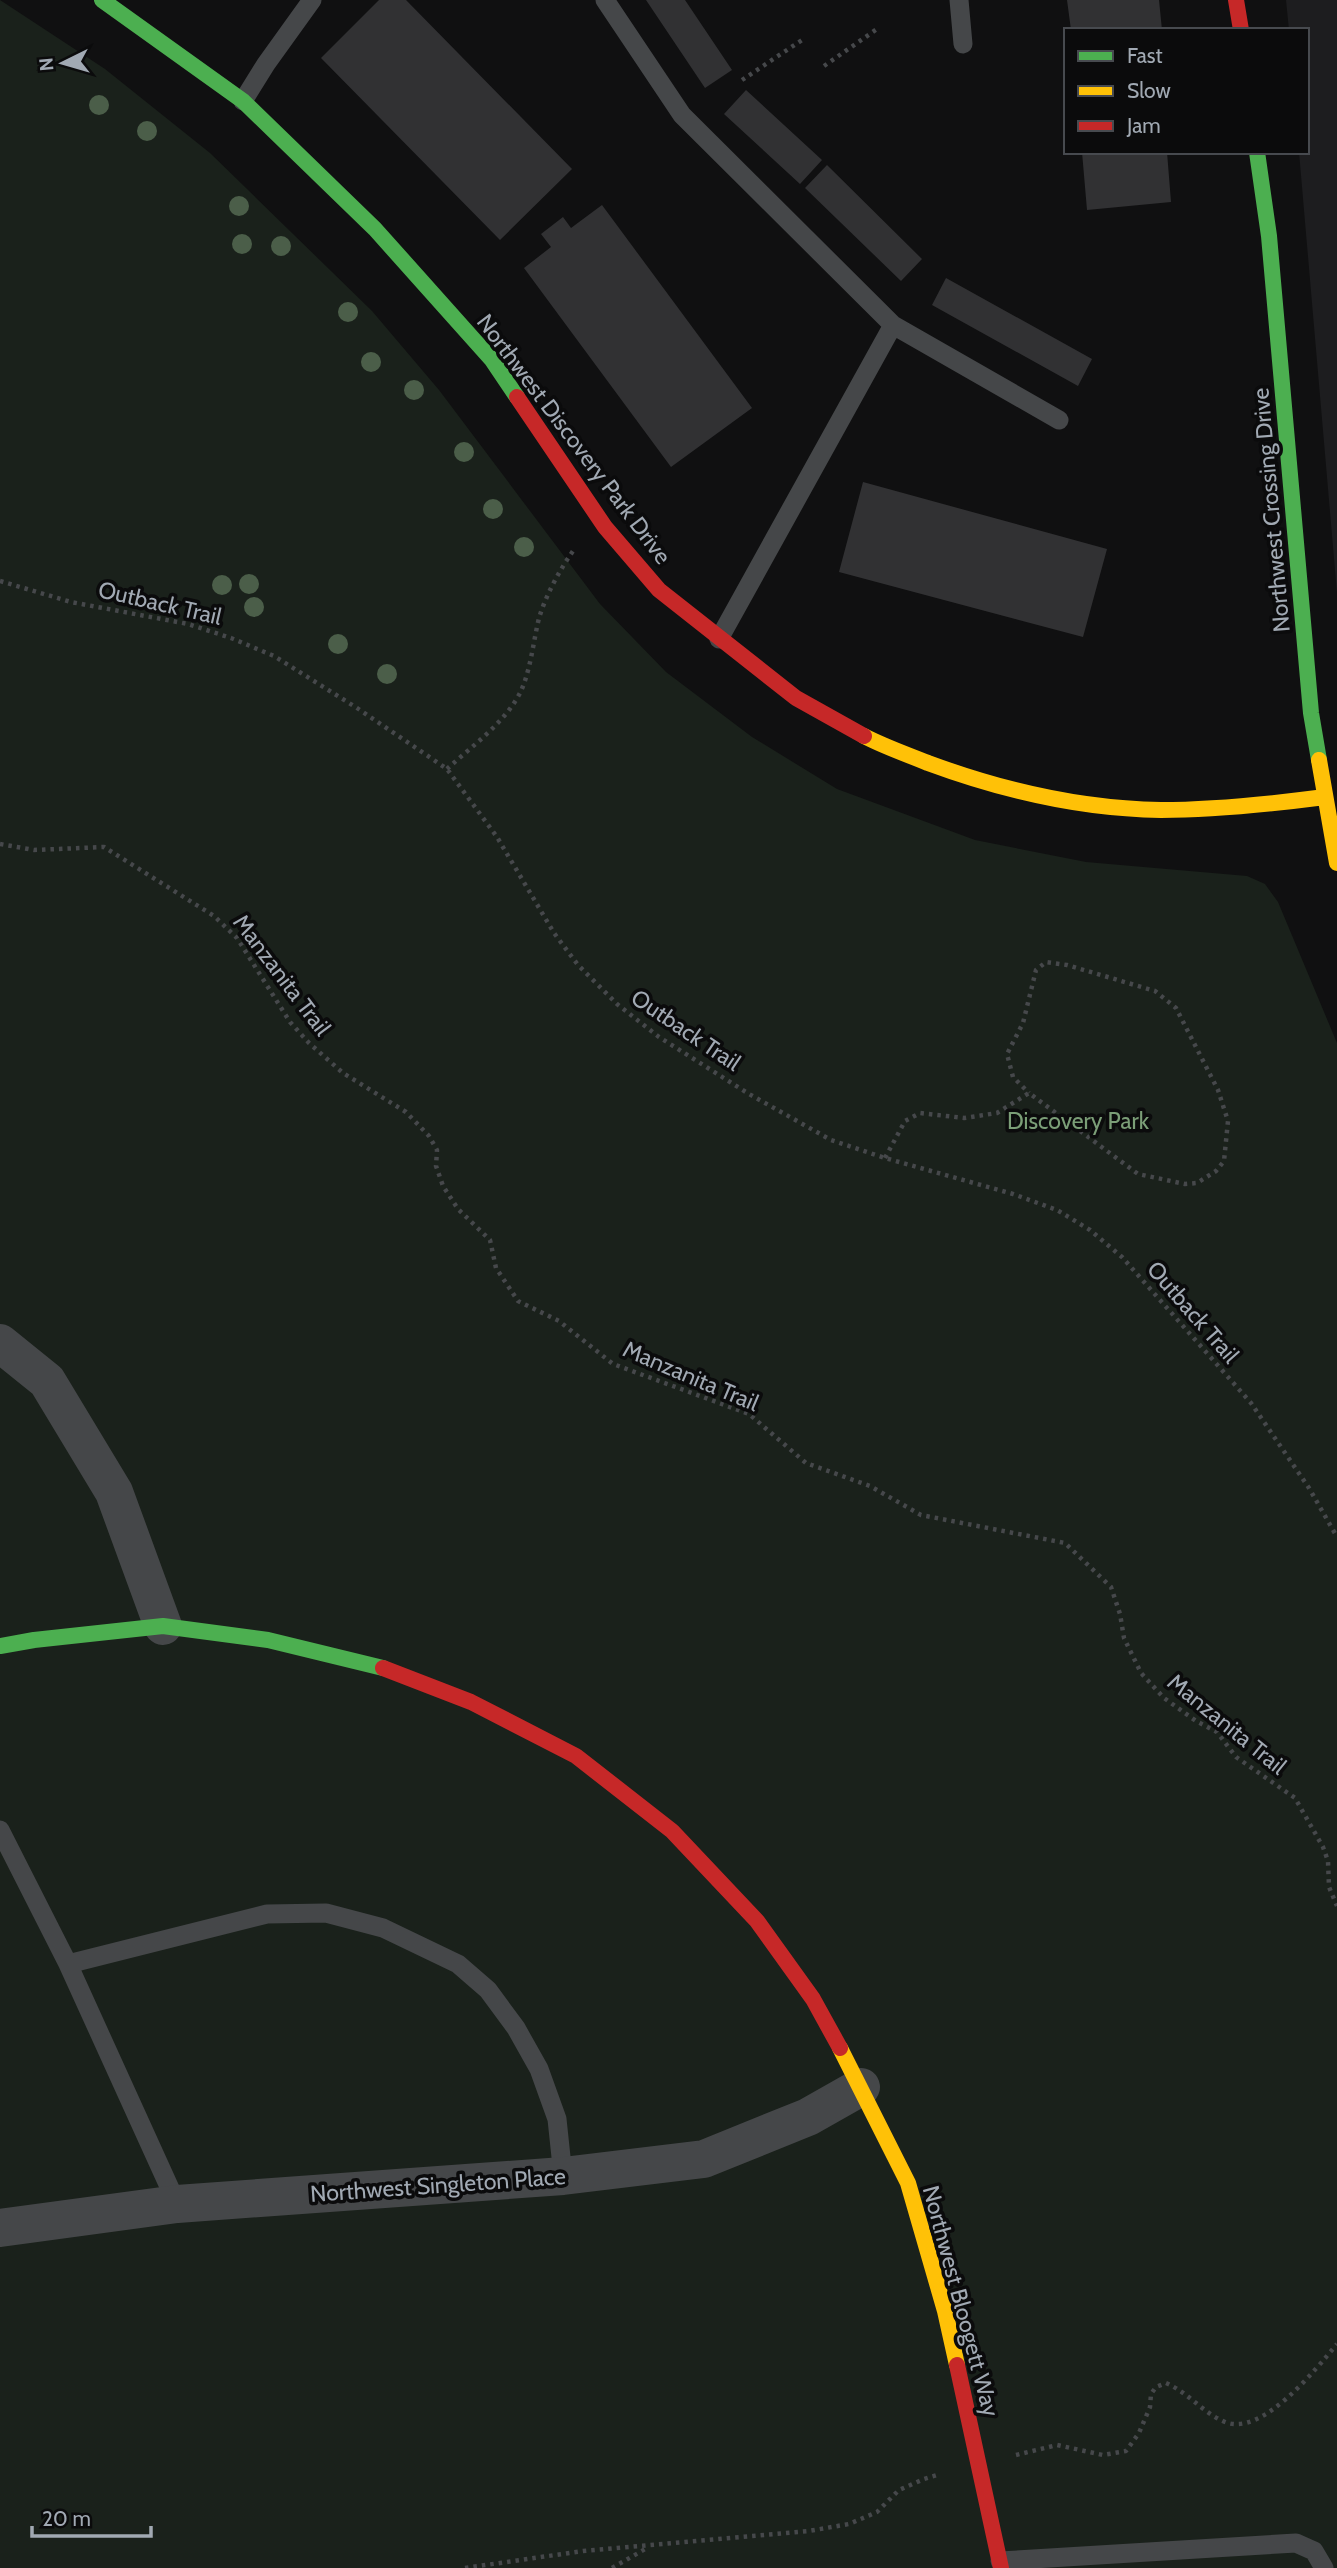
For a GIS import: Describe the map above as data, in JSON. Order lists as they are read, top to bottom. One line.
{"streets":{"street":["Northwest Discovery Park Drive","Northwest Crossing Drive","Northwest Singleton Place","Northwest Bloogett Way"],"path":["Outback Trail","Manzanita Trail"]},"crossings":[["Northwest Discovery Park Drive","Northwest Crossing Drive"],["Northwest Singleton Place","Northwest Bloogett Way"]],"parks":["Discovery Park"],"legend":["Fast","Slow","Jam"],"scale_bar":"20 m","north":"left"}
